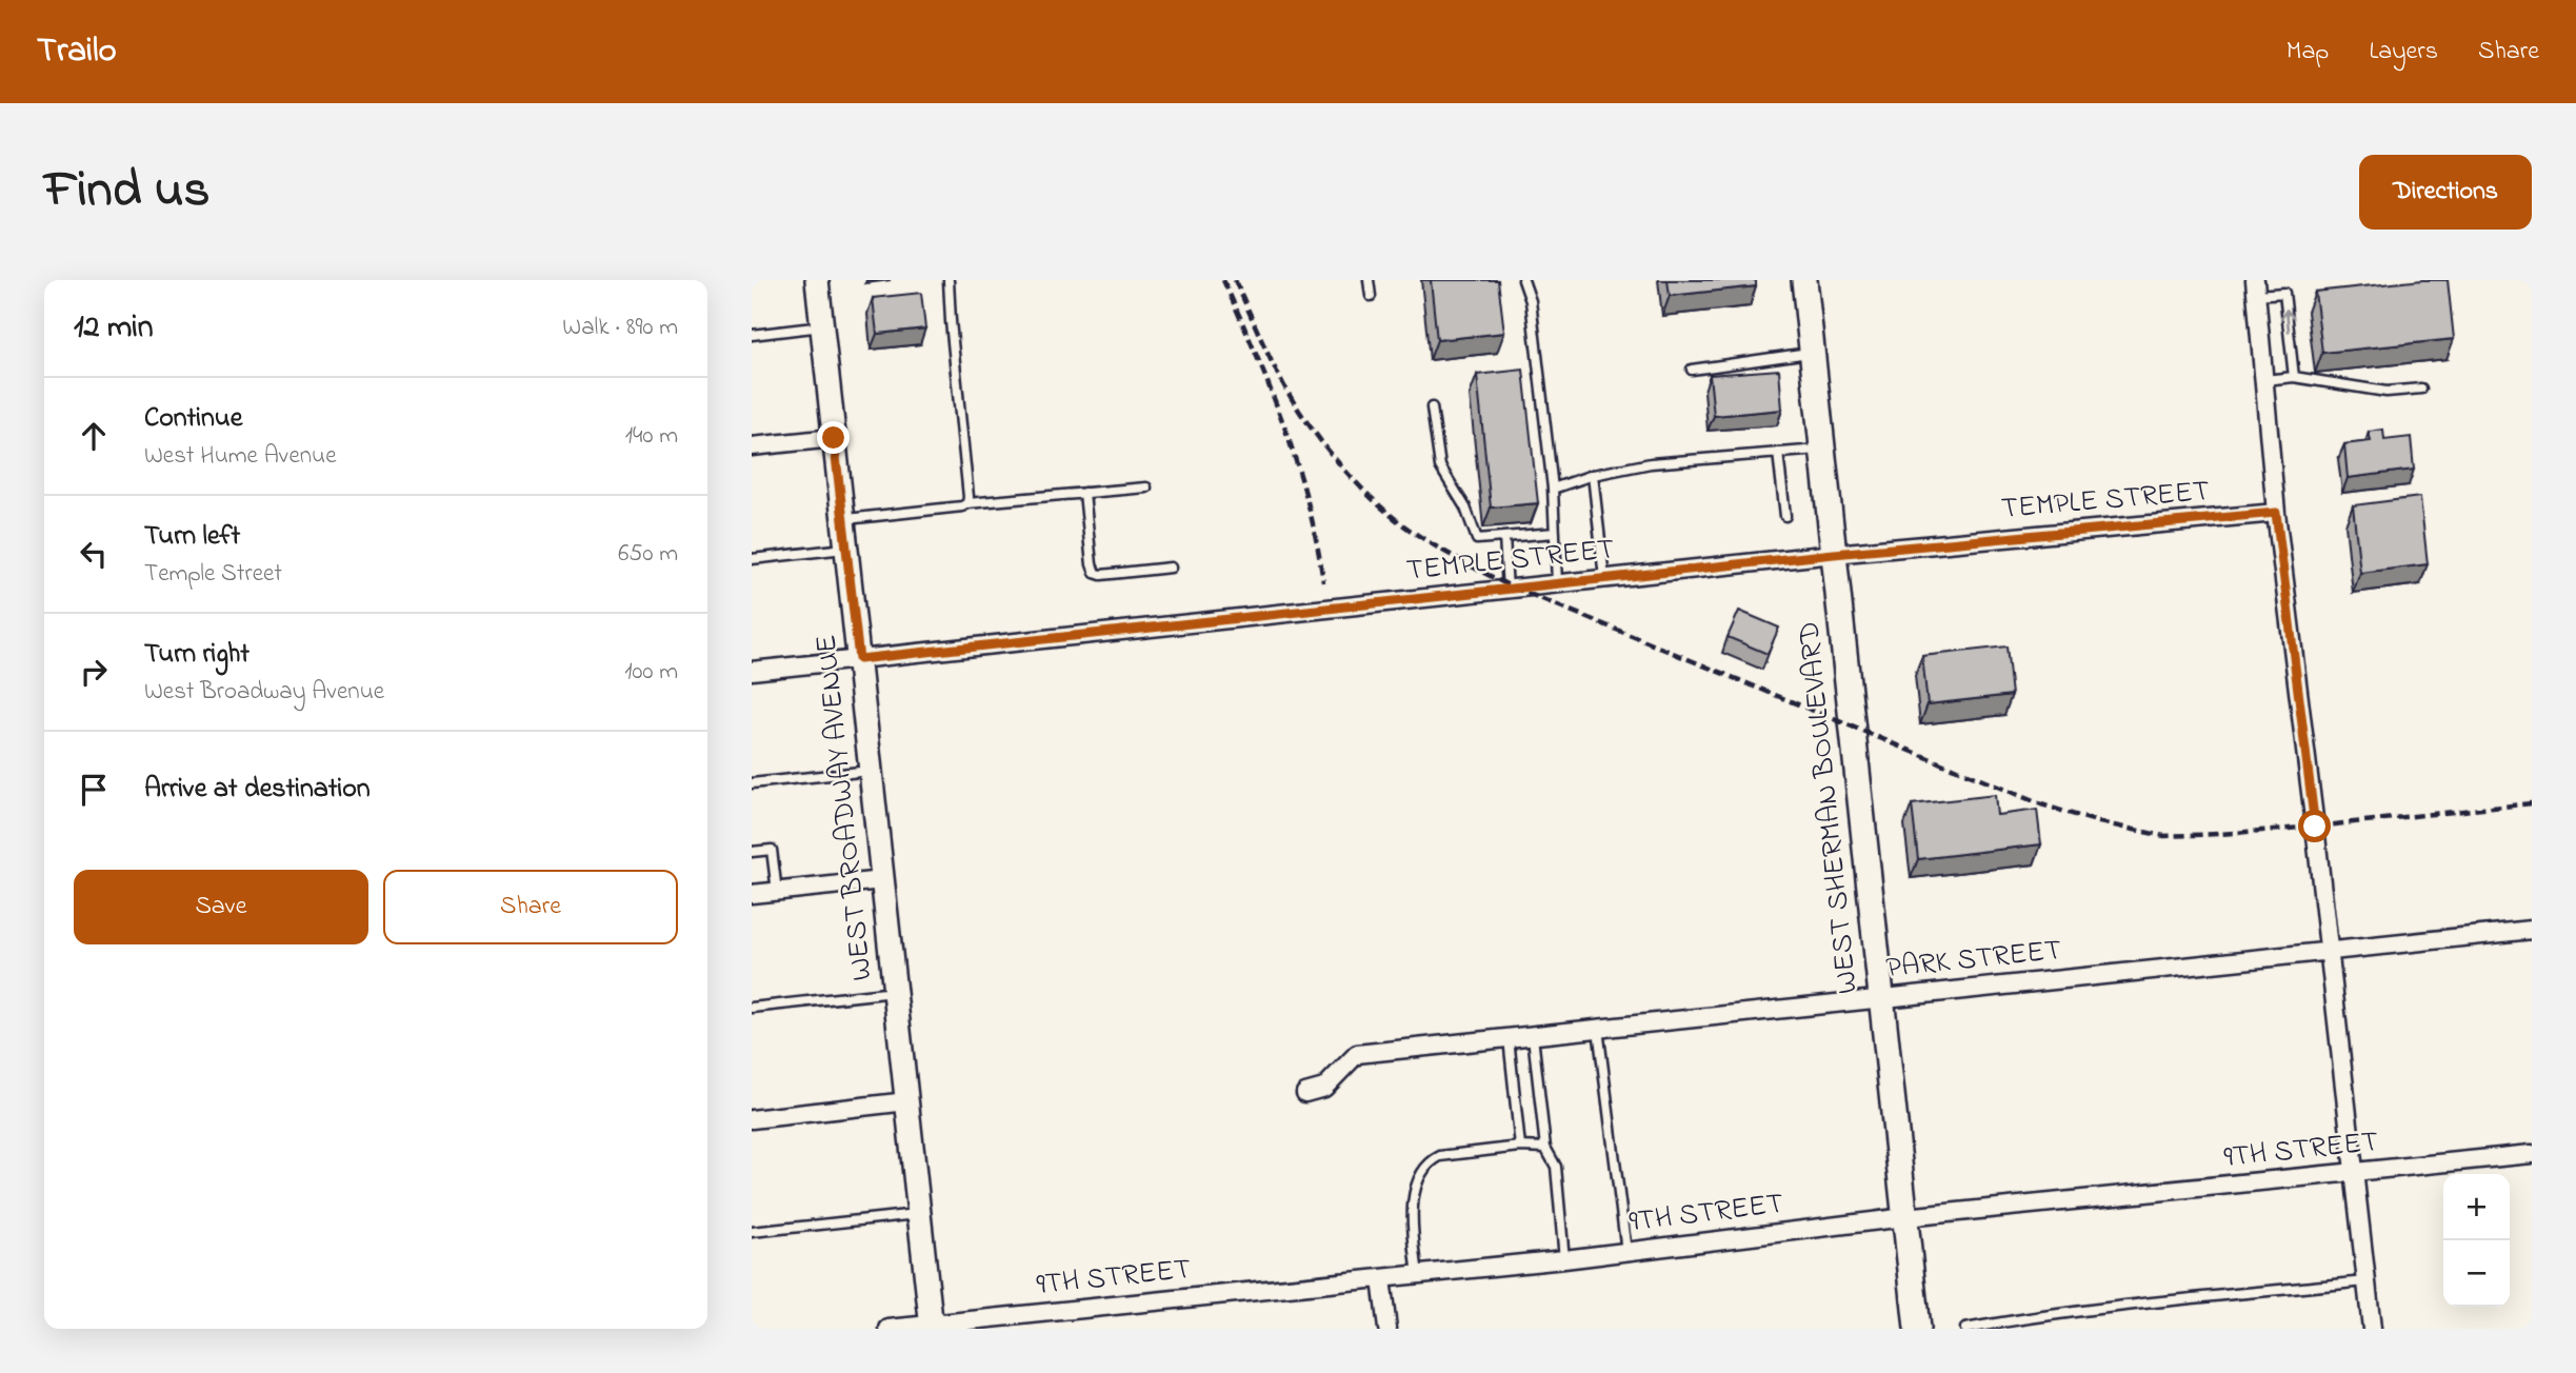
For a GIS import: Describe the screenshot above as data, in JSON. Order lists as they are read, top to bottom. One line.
{"streets":{"main road":["WEST SHERMAN BOULEVARD"],"street":["TEMPLE STREET","WEST BROADWAY AVENUE","PARK STREET","9TH STREET"]},"crossings":[["TEMPLE STREET","WEST BROADWAY AVENUE"],["TEMPLE STREET","WEST SHERMAN BOULEVARD"],["WEST BROADWAY AVENUE","9TH STREET"],["WEST SHERMAN BOULEVARD","PARK STREET"],["WEST SHERMAN BOULEVARD","9TH STREET"]],"page":{"header":"Trailo","nav":["Map","Layers","Share"],"title":"Find us","buttons":["Directions",["Save","Share"]],"heading":["12 min","Walk · 890 m"],"list":[["Continue","West Hume Avenue","140 m"],["Turn left","Temple Street","650 m"],["Turn right","West Broadway Avenue","100 m"],"Arrive at destination"],"map_buttons":["+","−"]}}
